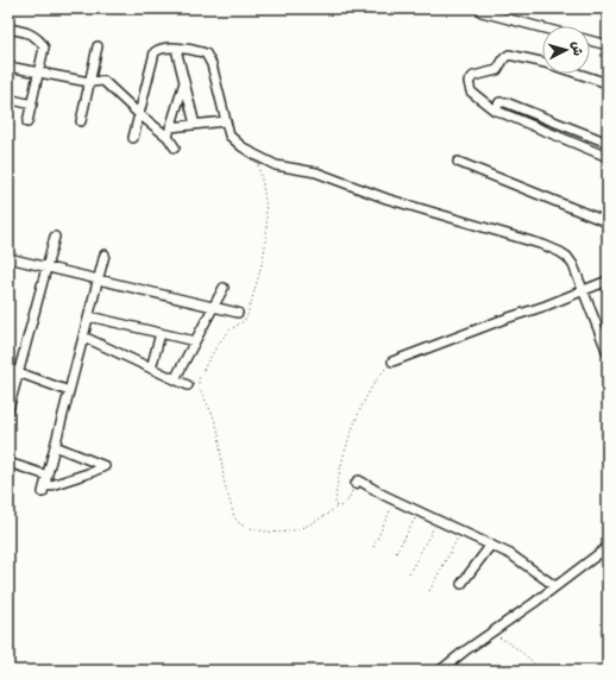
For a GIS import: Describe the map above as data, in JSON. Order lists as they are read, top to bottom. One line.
{"north":"right"}
